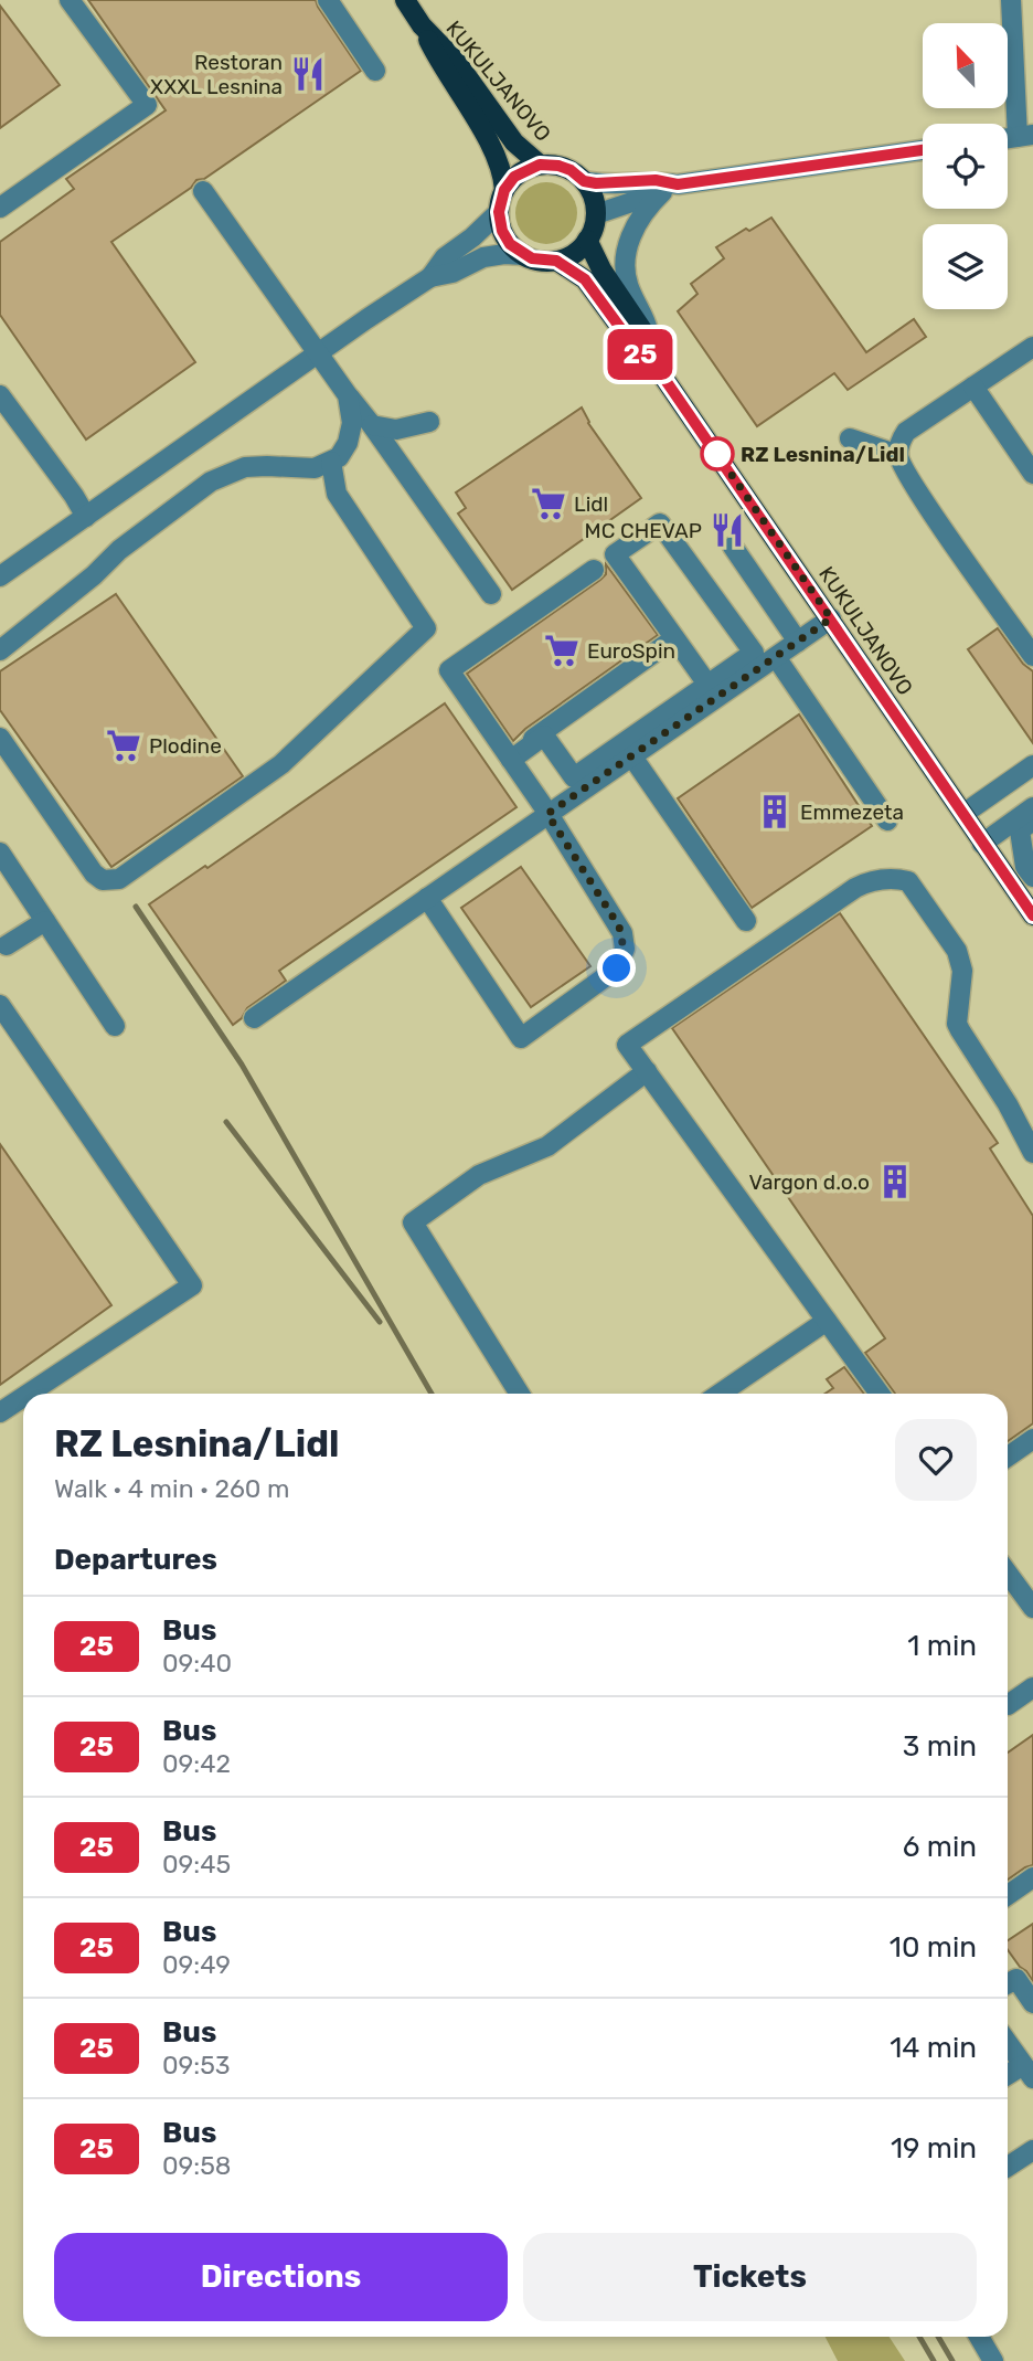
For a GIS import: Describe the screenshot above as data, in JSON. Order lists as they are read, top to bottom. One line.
{"streets":{"main road":["KUKULJANOVO"]},"places":{"restaurant":["Restoran XXXL Lesnina","MC CHEVAP"],"other":["RZ Lesnina/Lidl"],"supermarket":["Lidl","EuroSpin","Plodine"],"building":["Emmezeta","Vargon d.o.o"]},"lines":["bus line 25"],"north":"top left","page":{"on_map":"25","heading":[["RZ Lesnina/Lidl","Walk · 4 min · 260 m"],"Departures"],"list":[{"mark":"25","name":"Bus","note":"09:40","value":"1 min"},{"mark":"25","name":"Bus","note":"09:42","value":"3 min"},{"mark":"25","name":"Bus","note":"09:45","value":"6 min"},{"mark":"25","name":"Bus","note":"09:49","value":"10 min"},{"mark":"25","name":"Bus","note":"09:53","value":"14 min"},{"mark":"25","name":"Bus","note":"09:58","value":"19 min"}],"buttons":["Directions","Tickets"]}}
